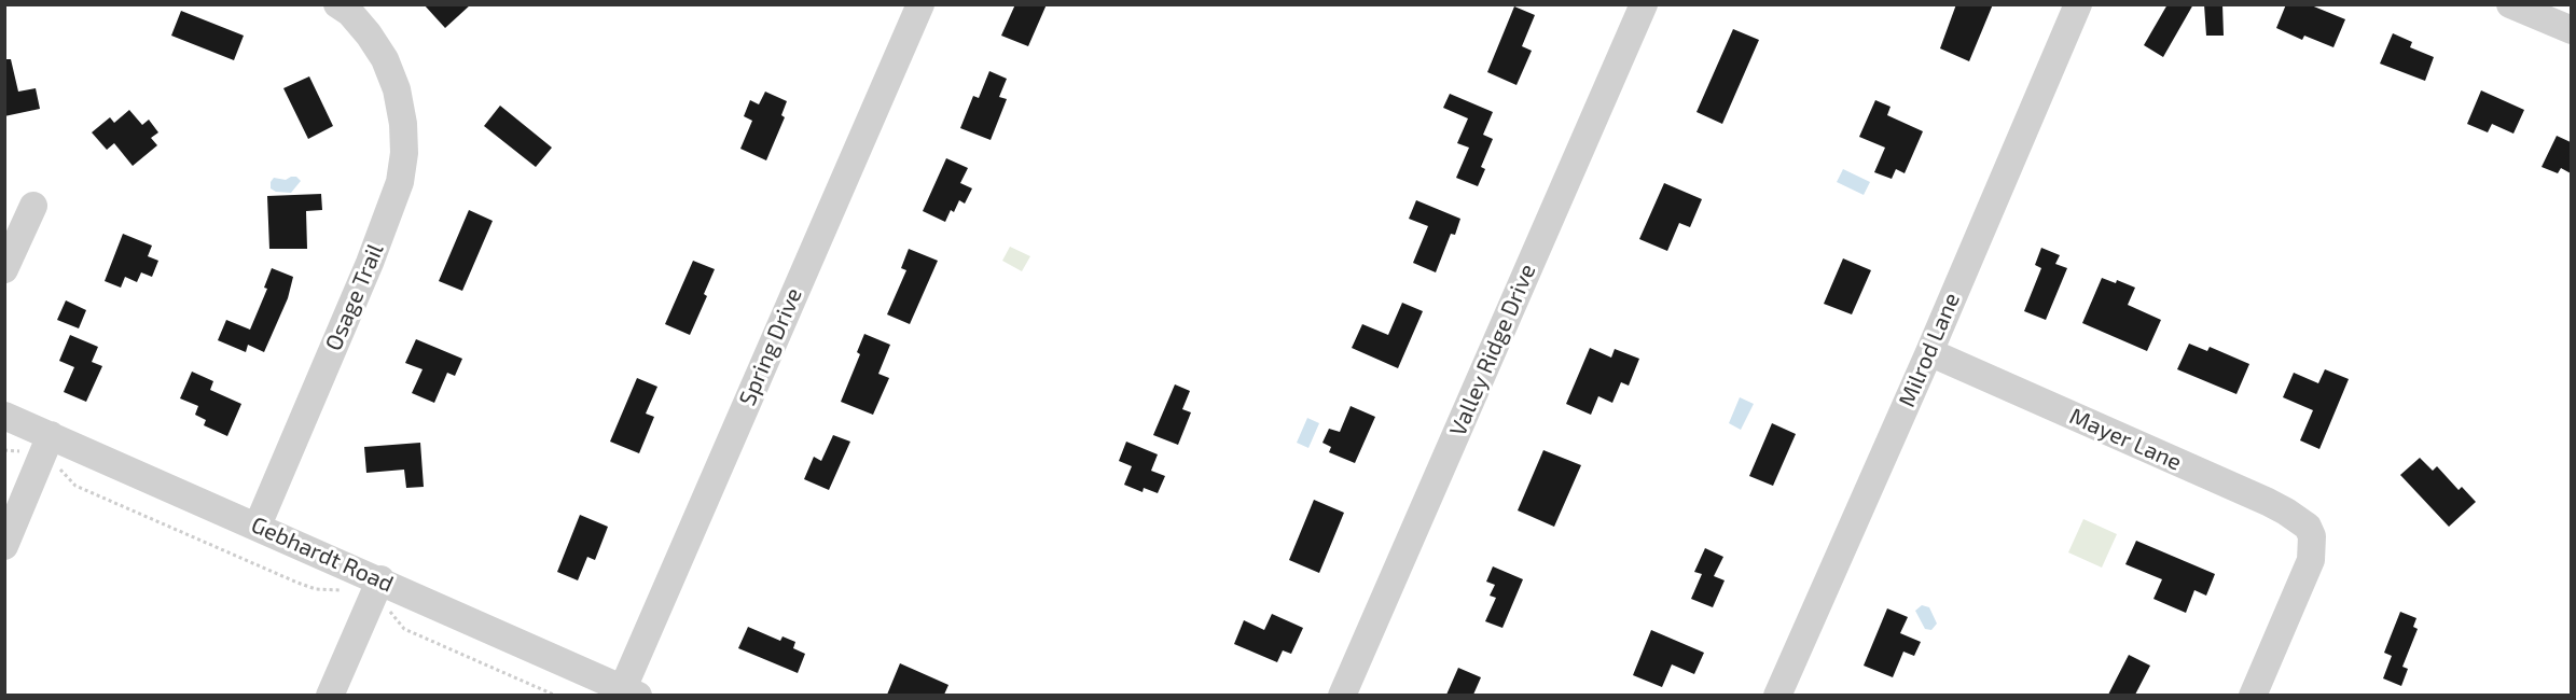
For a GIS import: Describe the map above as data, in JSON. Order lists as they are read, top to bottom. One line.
{"streets":{"street":["Osage Trail","Spring Drive","Valley Ridge Drive","Milrod Lane","Mayer Lane","Gebhardt Road"]},"crossings":[["Osage Trail","Gebhardt Road"],["Spring Drive","Gebhardt Road"],["Milrod Lane","Mayer Lane"]]}
